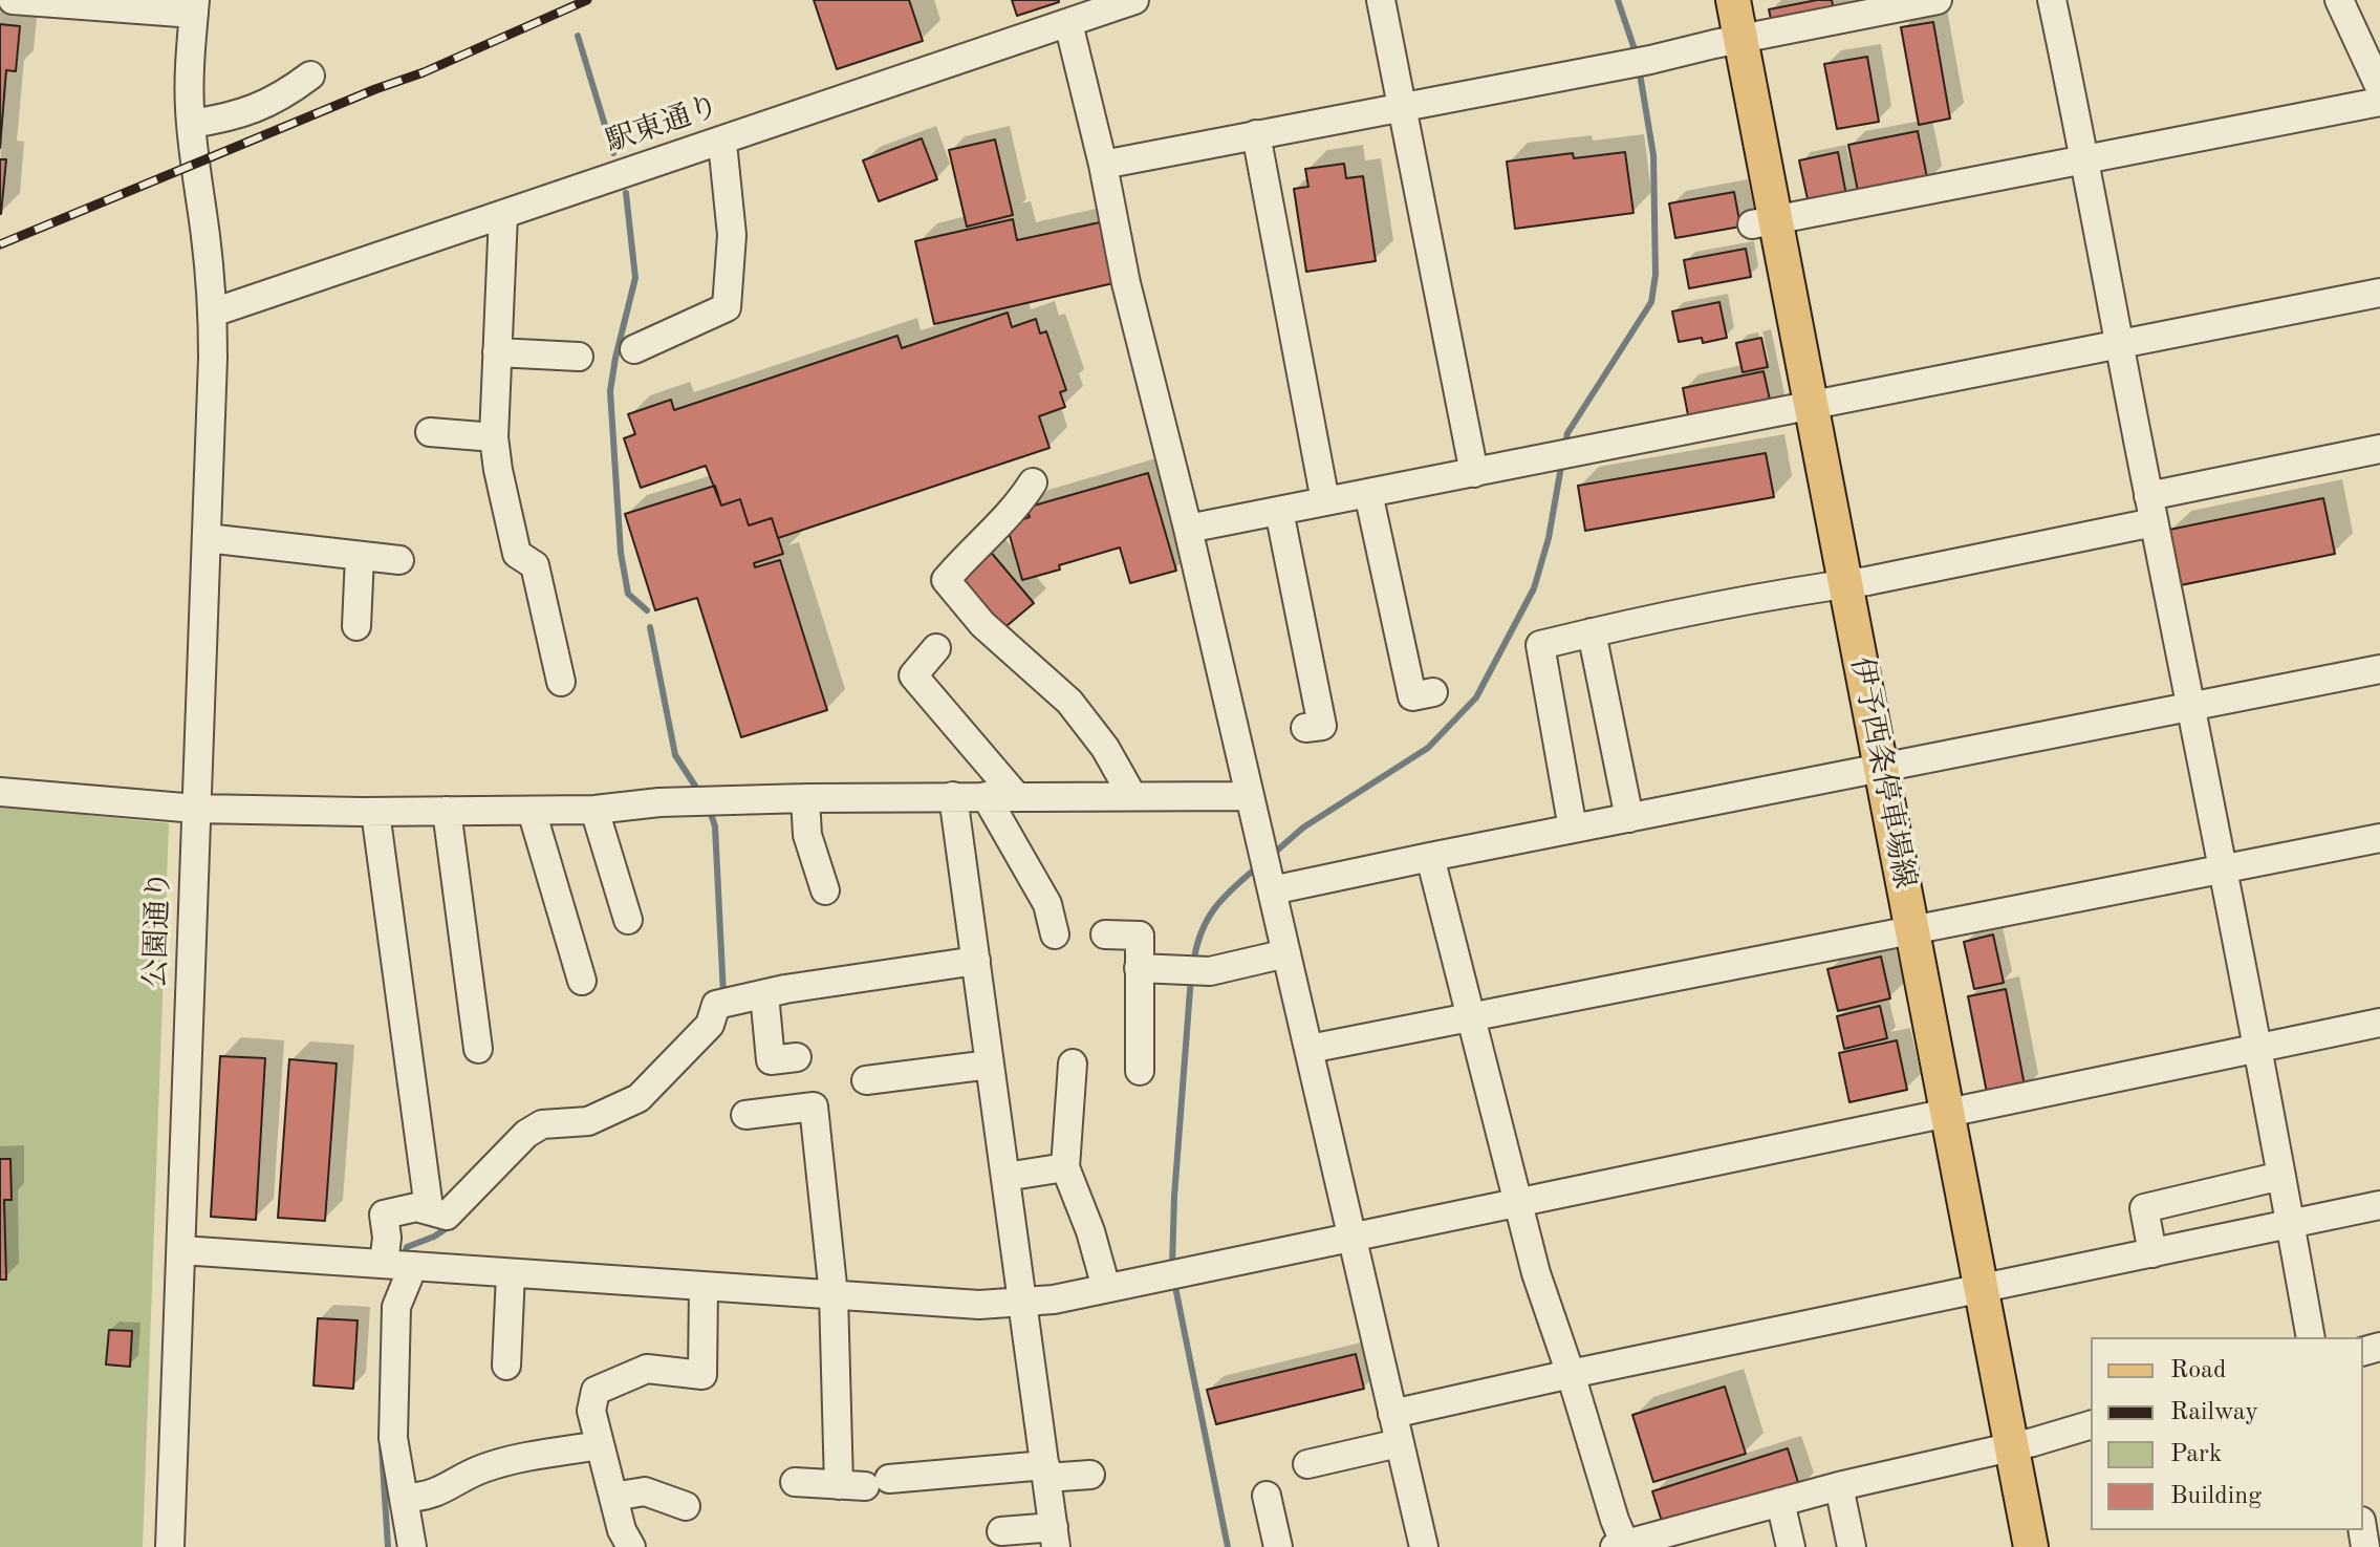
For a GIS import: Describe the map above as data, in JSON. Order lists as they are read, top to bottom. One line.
{"streets":{"main road":["伊予西条停車場線"],"street":["駅東通り","公園通り"]},"crossings":[["駅東通り","公園通り"]],"legend":["Road","Railway","Park","Building"]}
